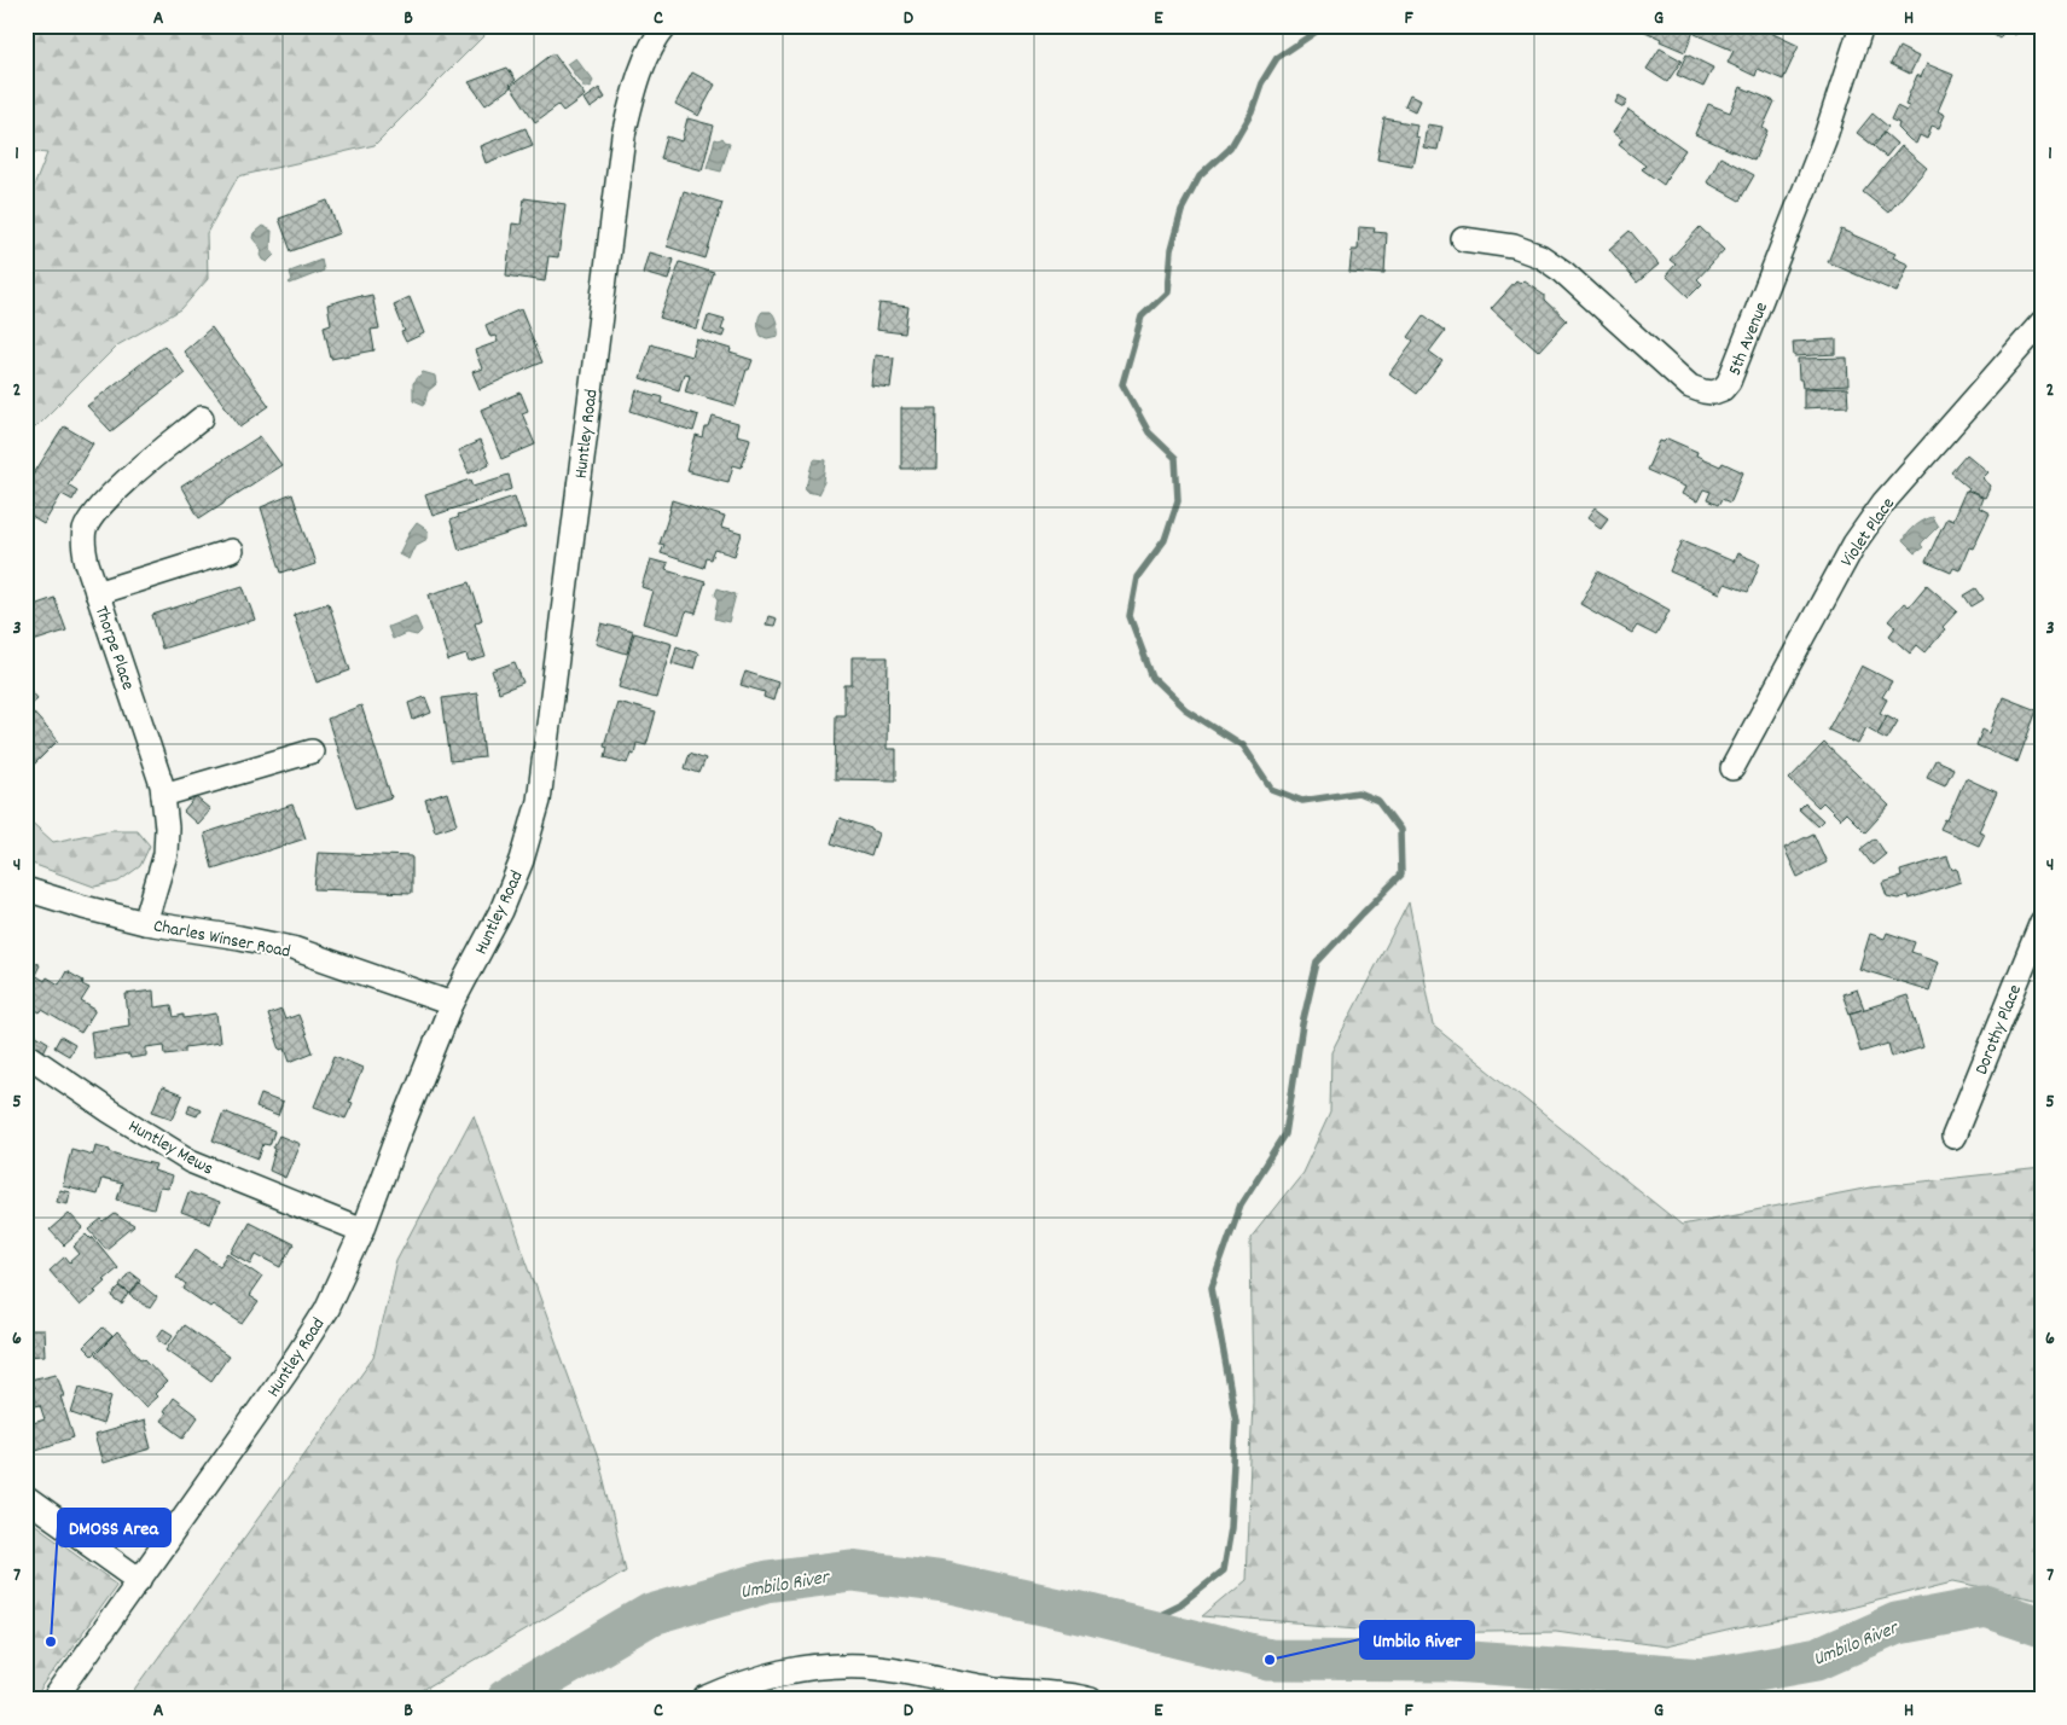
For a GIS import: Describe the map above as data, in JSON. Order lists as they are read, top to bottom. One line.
{"streets":{"street":["5th Avenue","Huntley Road","Violet Place","Thorpe Place","Charles Winser Road","Dorothy Place","Huntley Mews"]},"crossings":[["Huntley Road","Charles Winser Road"],["Huntley Road","Huntley Mews"],["Thorpe Place","Charles Winser Road"]],"water":["Umbilo River"],"places":["DMOSS Area","Umbilo River"],"grid":{"columns":["A","B","C","D","E","F","G","H"],"rows":["1","2","3","4","5","6","7"]}}
